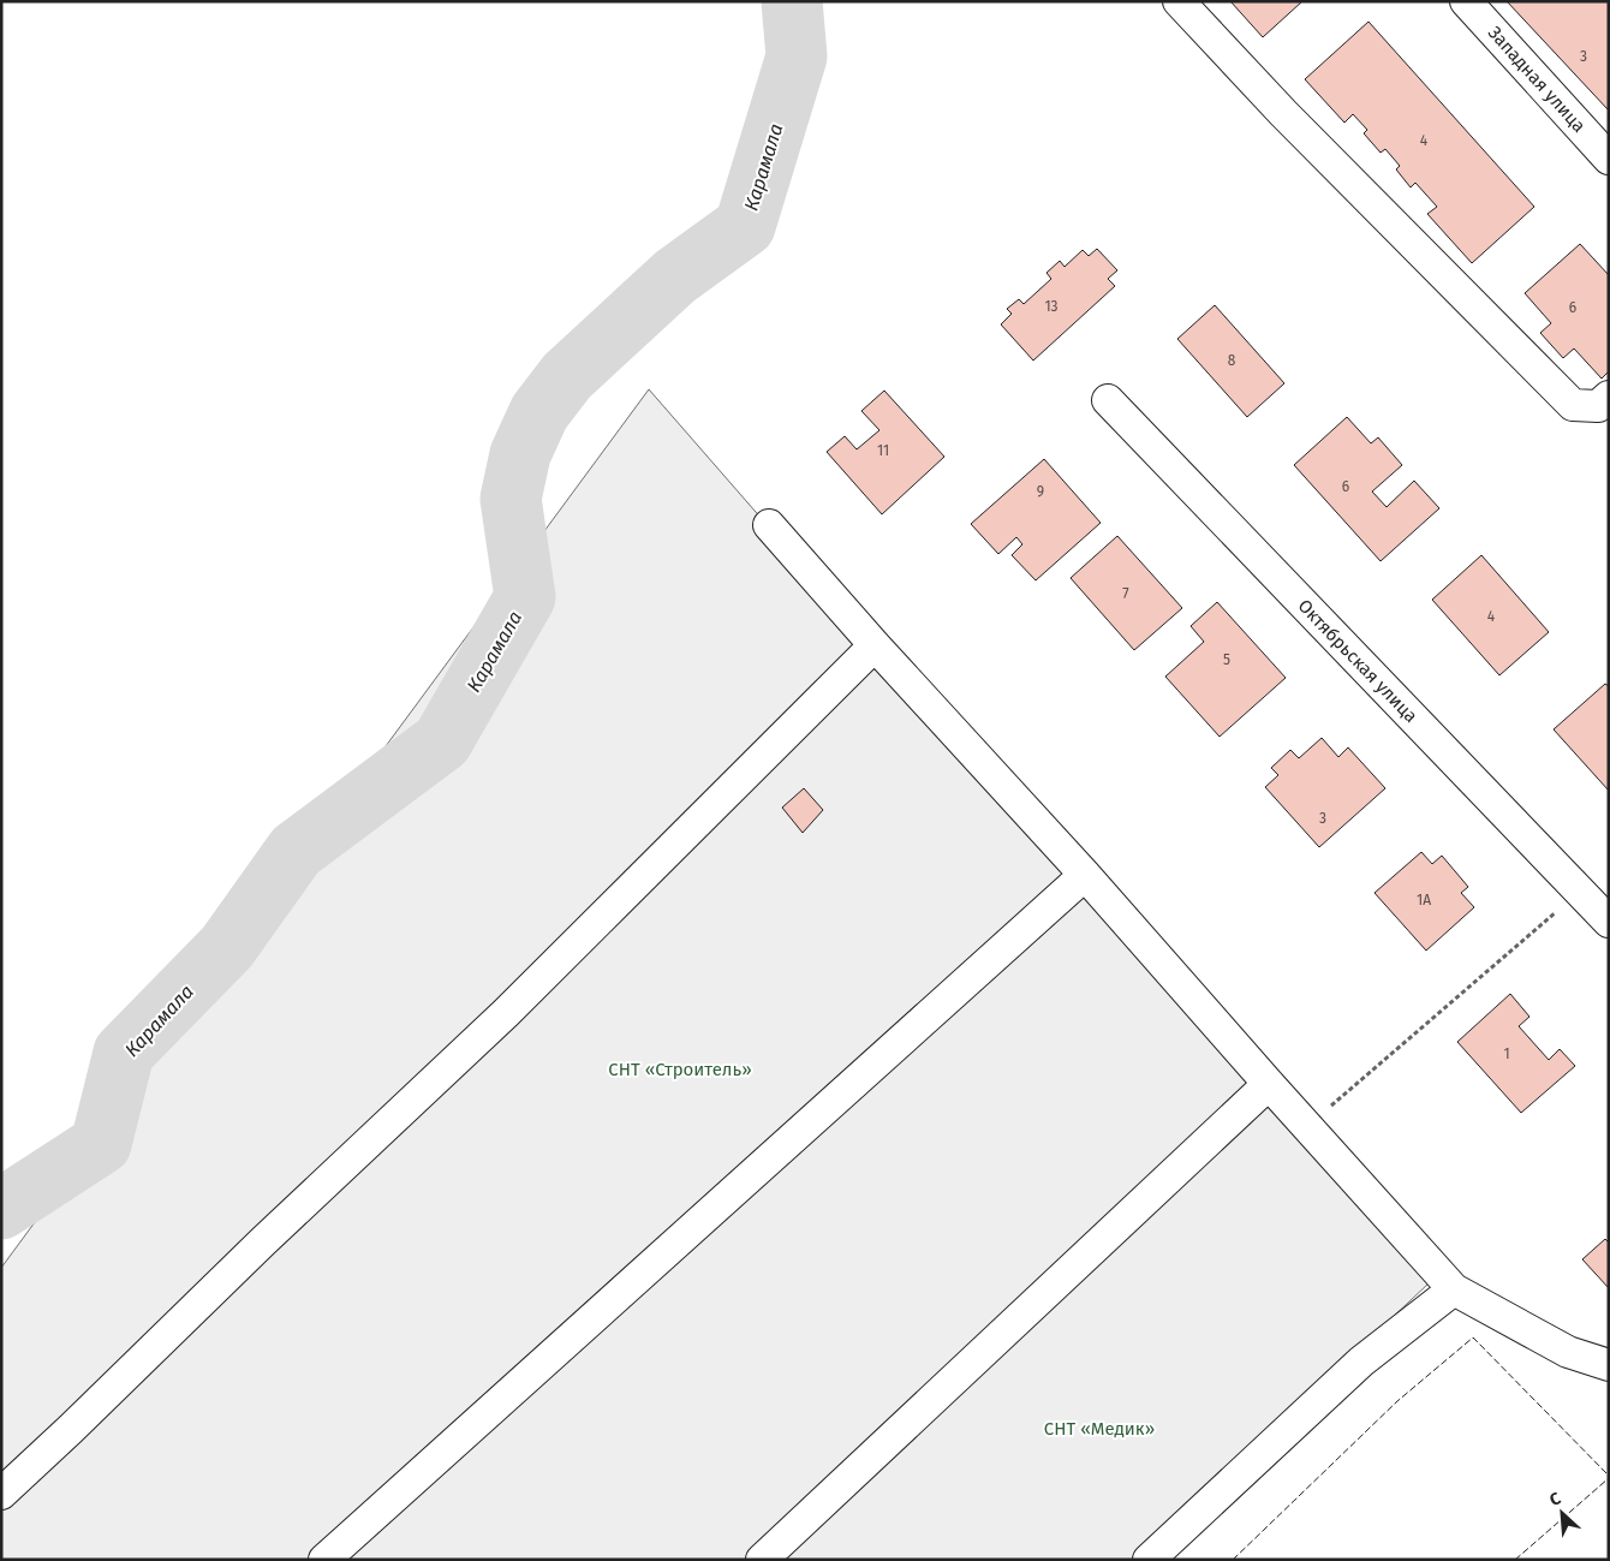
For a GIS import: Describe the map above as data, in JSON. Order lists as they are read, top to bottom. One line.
{"streets":{"street":["Западная улица","Октябрьская улица"]},"water":["Карамала"],"parks":["СНТ «Строитель»","СНТ «Медик»"],"house_numbers":["3","4","13","6","8","11","6","9","7","4","5","3","1А","1"],"north":"top left"}
